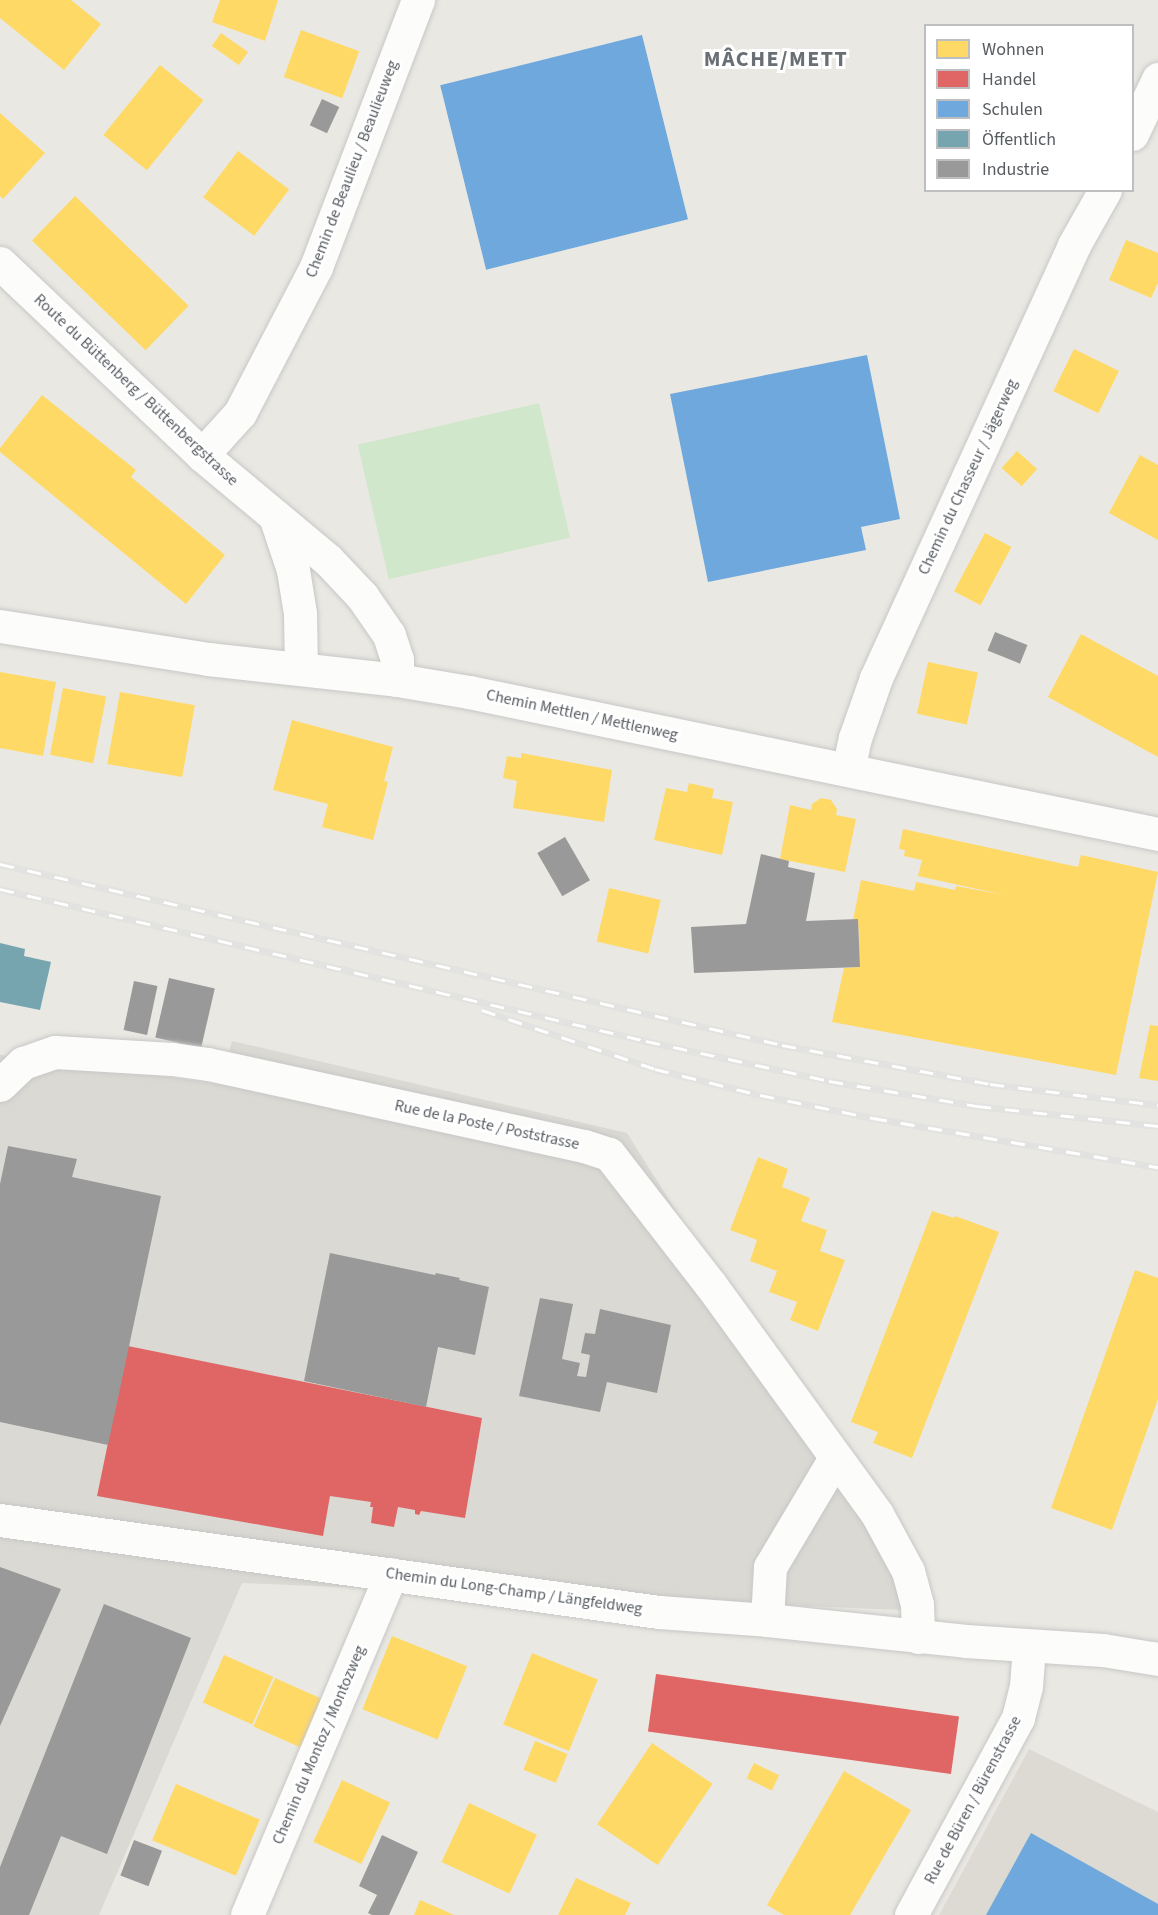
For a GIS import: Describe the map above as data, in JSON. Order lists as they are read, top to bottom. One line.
{"streets":{"street":["Chemin de Beaulieu / Beaulieuweg","Route du Büttenberg / Büttenbergstrasse","Chemin du Chasseur / Jägerweg","Chemin Mettlen / Mettlenweg","Rue de la Poste / Poststrasse","Chemin du Long-Champ / Längfeldweg","Chemin du Montoz / Montozweg","Rue de Büren / Bürenstrasse"]},"crossings":[["Chemin de Beaulieu / Beaulieuweg","Route du Büttenberg / Büttenbergstrasse"],["Route du Büttenberg / Büttenbergstrasse","Chemin Mettlen / Mettlenweg"],["Chemin du Chasseur / Jägerweg","Chemin Mettlen / Mettlenweg"],["Rue de la Poste / Poststrasse","Chemin du Long-Champ / Längfeldweg"],["Chemin du Long-Champ / Längfeldweg","Chemin du Montoz / Montozweg"],["Chemin du Long-Champ / Längfeldweg","Rue de Büren / Bürenstrasse"]],"districts":["MÂCHE/METT"],"legend":["Wohnen","Handel","Schulen","Öffentlich","Industrie"]}
